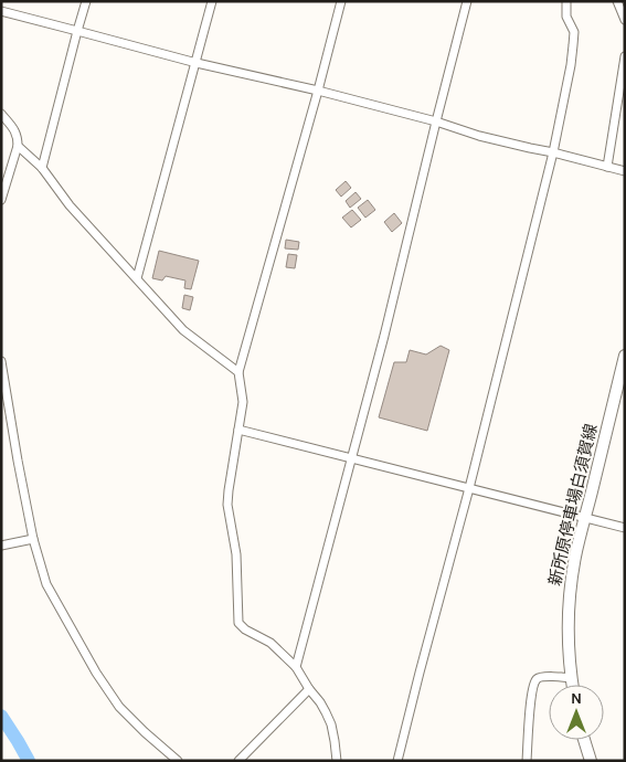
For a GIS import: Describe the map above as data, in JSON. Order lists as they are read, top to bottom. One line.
{"streets":{"main road":["新所原停車場白須賀線"]},"north":"top"}
